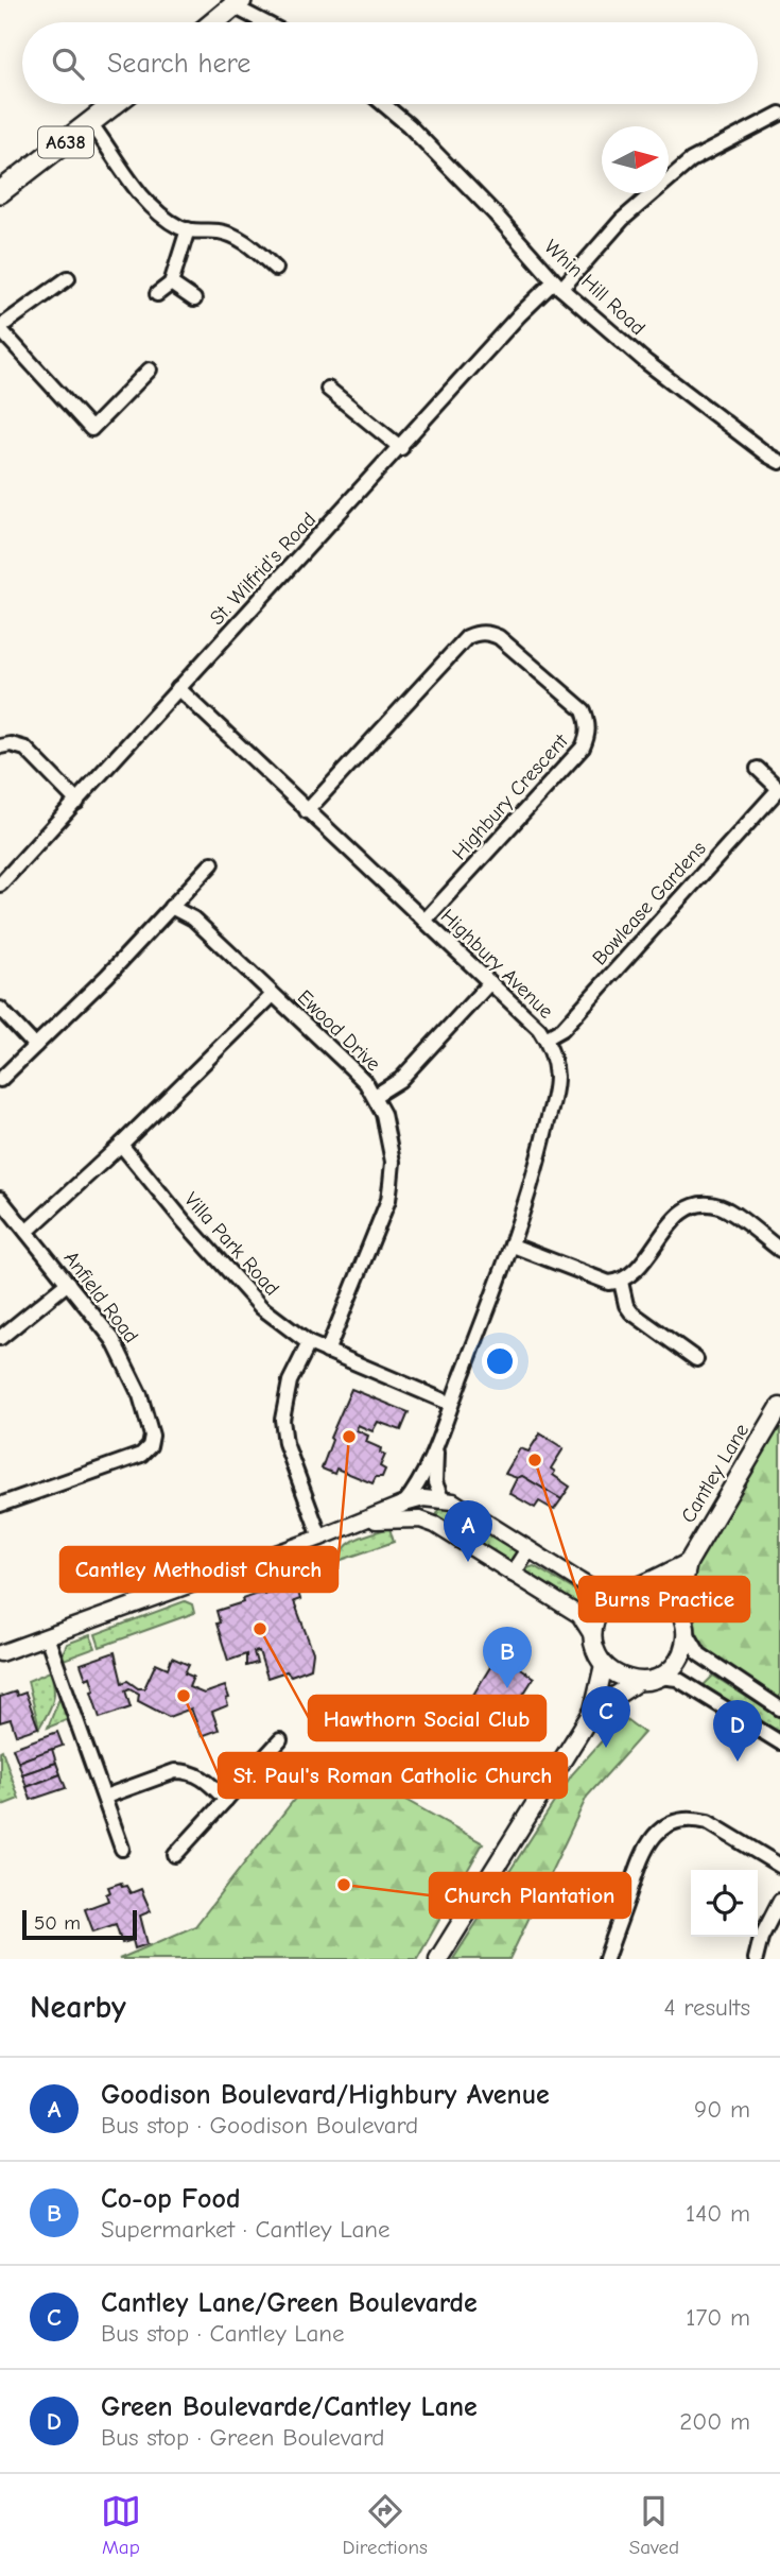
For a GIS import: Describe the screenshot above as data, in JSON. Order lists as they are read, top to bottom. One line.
{"streets":{"highway":["A638"],"main road":["Cantley Lane"],"street":["Whin Hill Road","St. Wilfrid's Road","Highbury Crescent","Bowlease Gardens","Highbury Avenue","Ewood Drive","Villa Park Road","Anfield Road"]},"crossings":[["Whin Hill Road","St. Wilfrid's Road"],["St. Wilfrid's Road","Highbury Avenue"],["Highbury Crescent","Highbury Avenue"],["Bowlease Gardens","Highbury Avenue"],["Highbury Avenue","Villa Park Road"],["Ewood Drive","Villa Park Road"]],"places":["Cantley Methodist Church","Burns Practice","Hawthorn Social Club","St. Paul's Roman Catholic Church","Church Plantation"],"scale_bar":"50 m","north":"right","page":{"search":"Search here","pins":["A","B","C","D"],"scale":"50 m","heading":["Nearby","4 results"],"list":[{"mark":"A","name":"Goodison Boulevard/Highbury Avenue","note":"Bus stop · Goodison Boulevard","value":"90 m"},{"mark":"B","name":"Co-op Food","note":"Supermarket · Cantley Lane","value":"140 m"},{"mark":"C","name":"Cantley Lane/Green Boulevarde","note":"Bus stop · Cantley Lane","value":"170 m"},{"mark":"D","name":"Green Boulevarde/Cantley Lane","note":"Bus stop · Green Boulevard","value":"200 m"}],"nav":["Map","Directions","Saved"]}}
